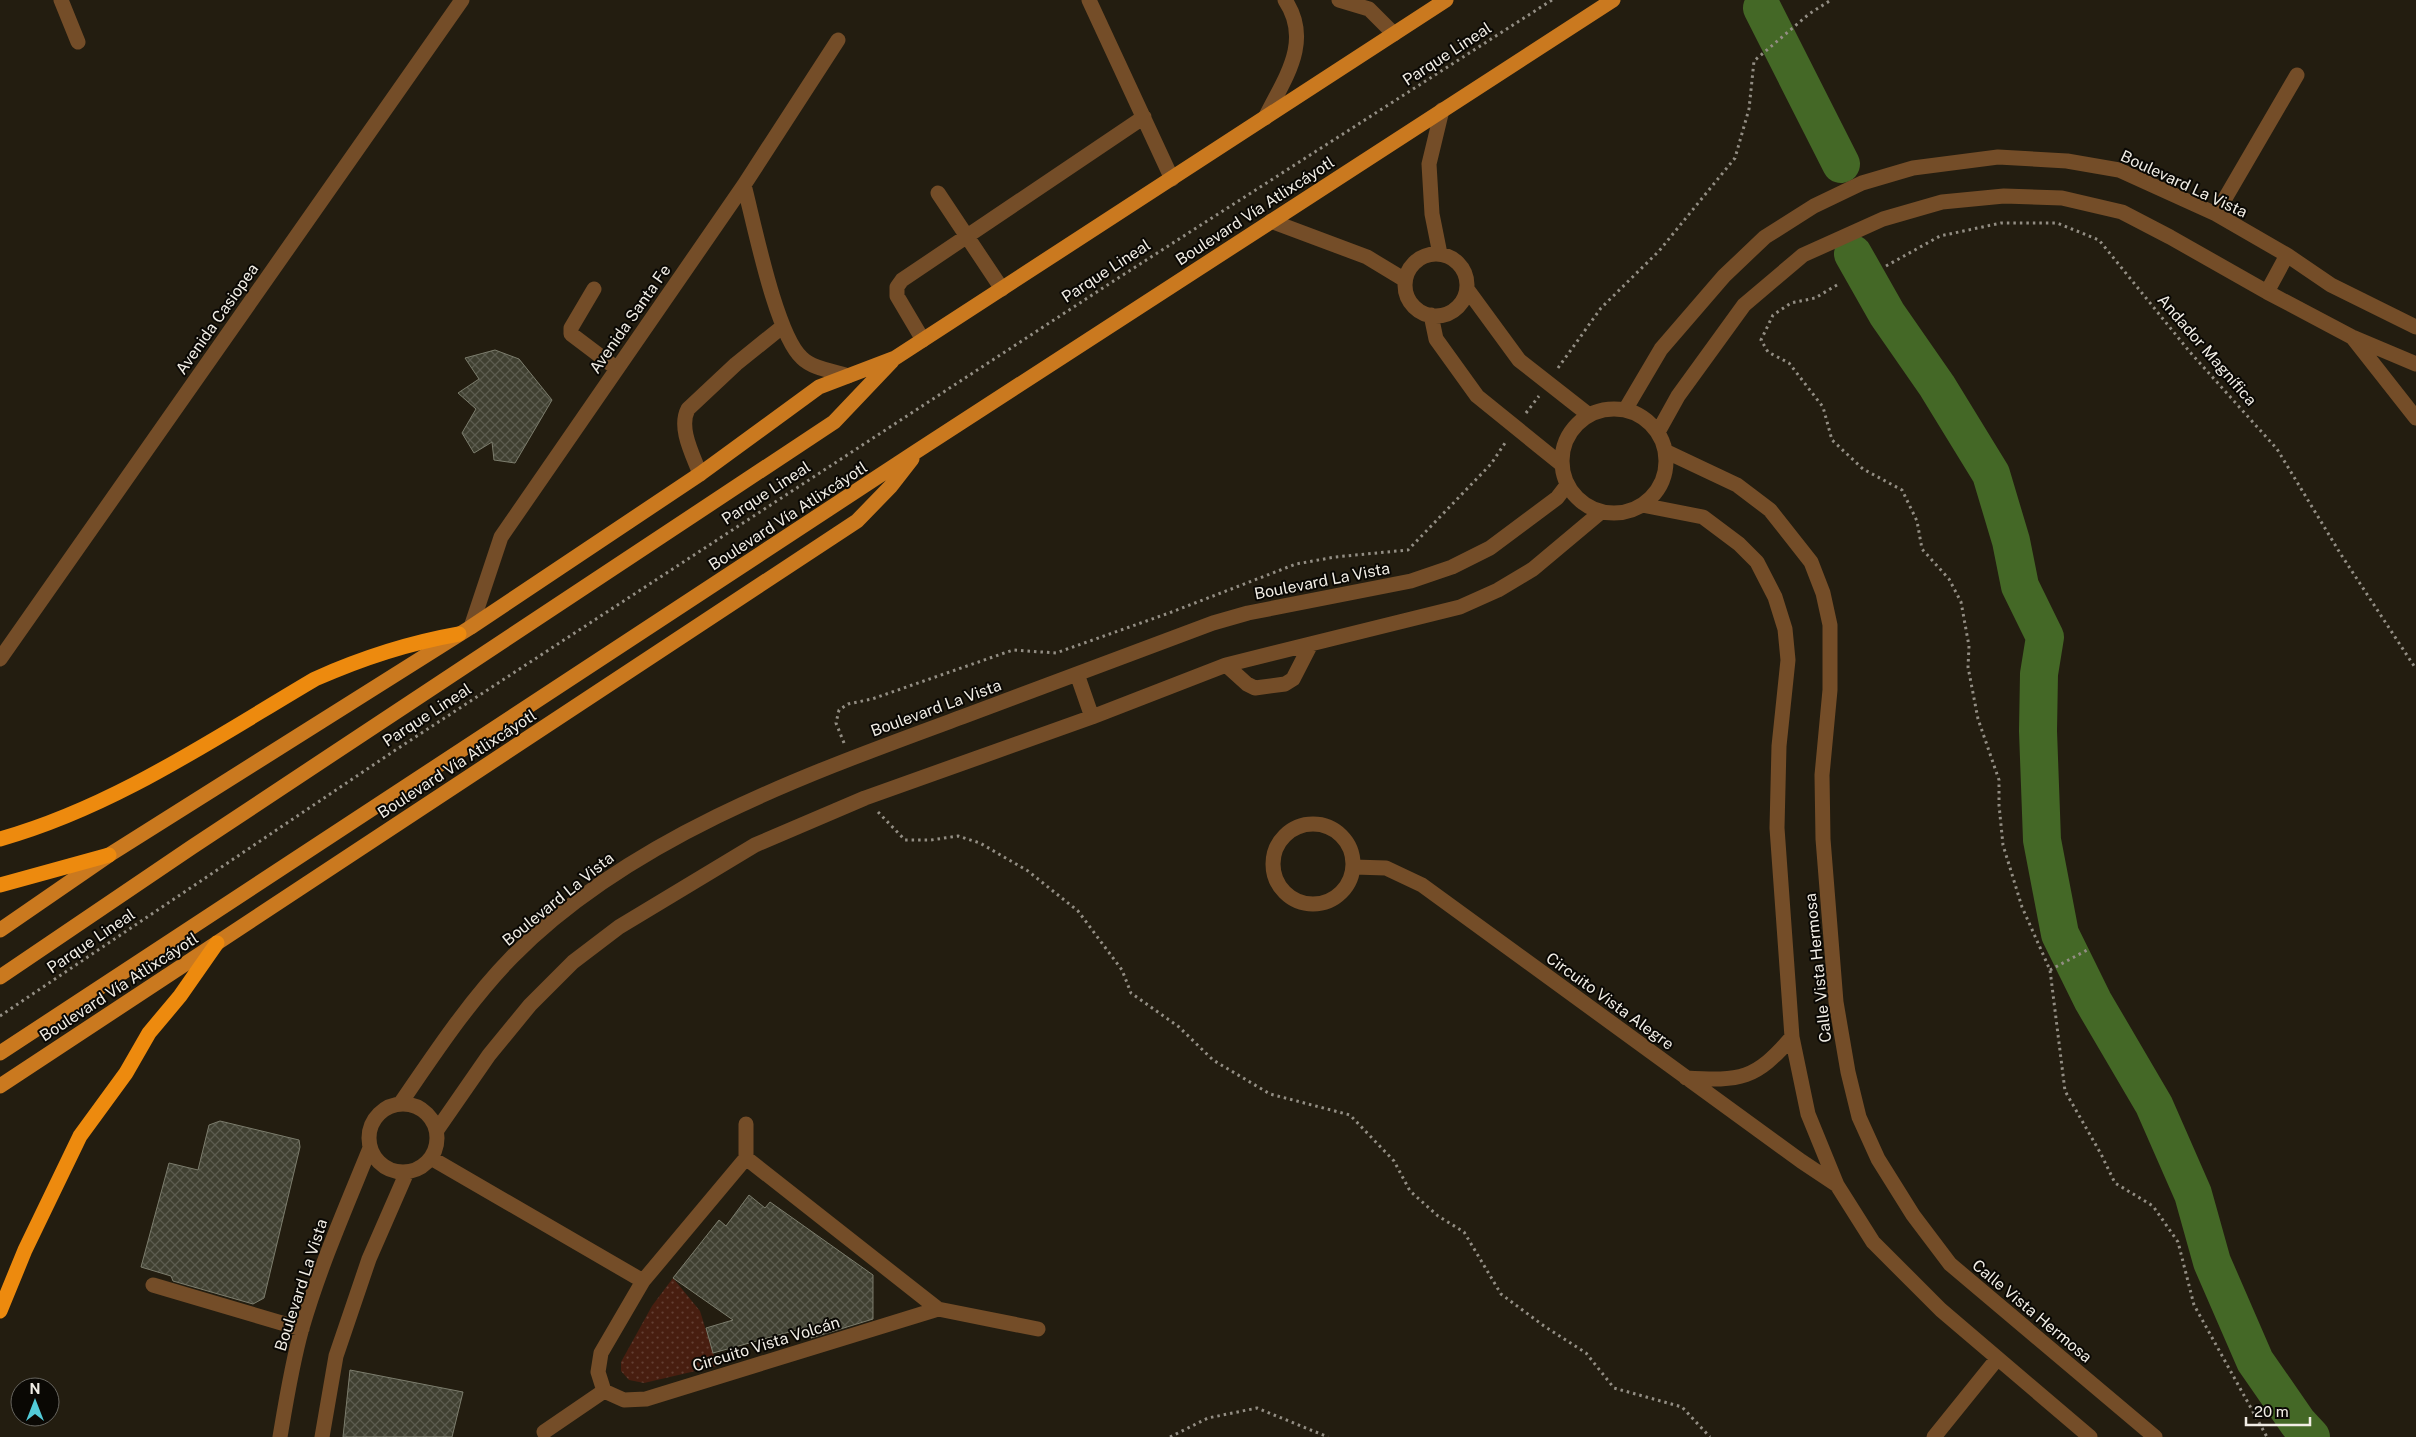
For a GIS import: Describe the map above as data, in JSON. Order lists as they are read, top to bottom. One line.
{"streets":{"main road":["Boulevard Vía Atlixcáyotl"],"street":["Boulevard La Vista","Avenida Casiopea","Avenida Santa Fe","Calle Vista Hermosa","Circuito Vista Alegre","Circuito Vista Volcán"],"path":["Parque Lineal","Andador Magnífica"]},"crossings":[["Boulevard La Vista","Calle Vista Hermosa"],["Calle Vista Hermosa","Circuito Vista Alegre"]],"scale_bar":"20 m","north":"top"}
